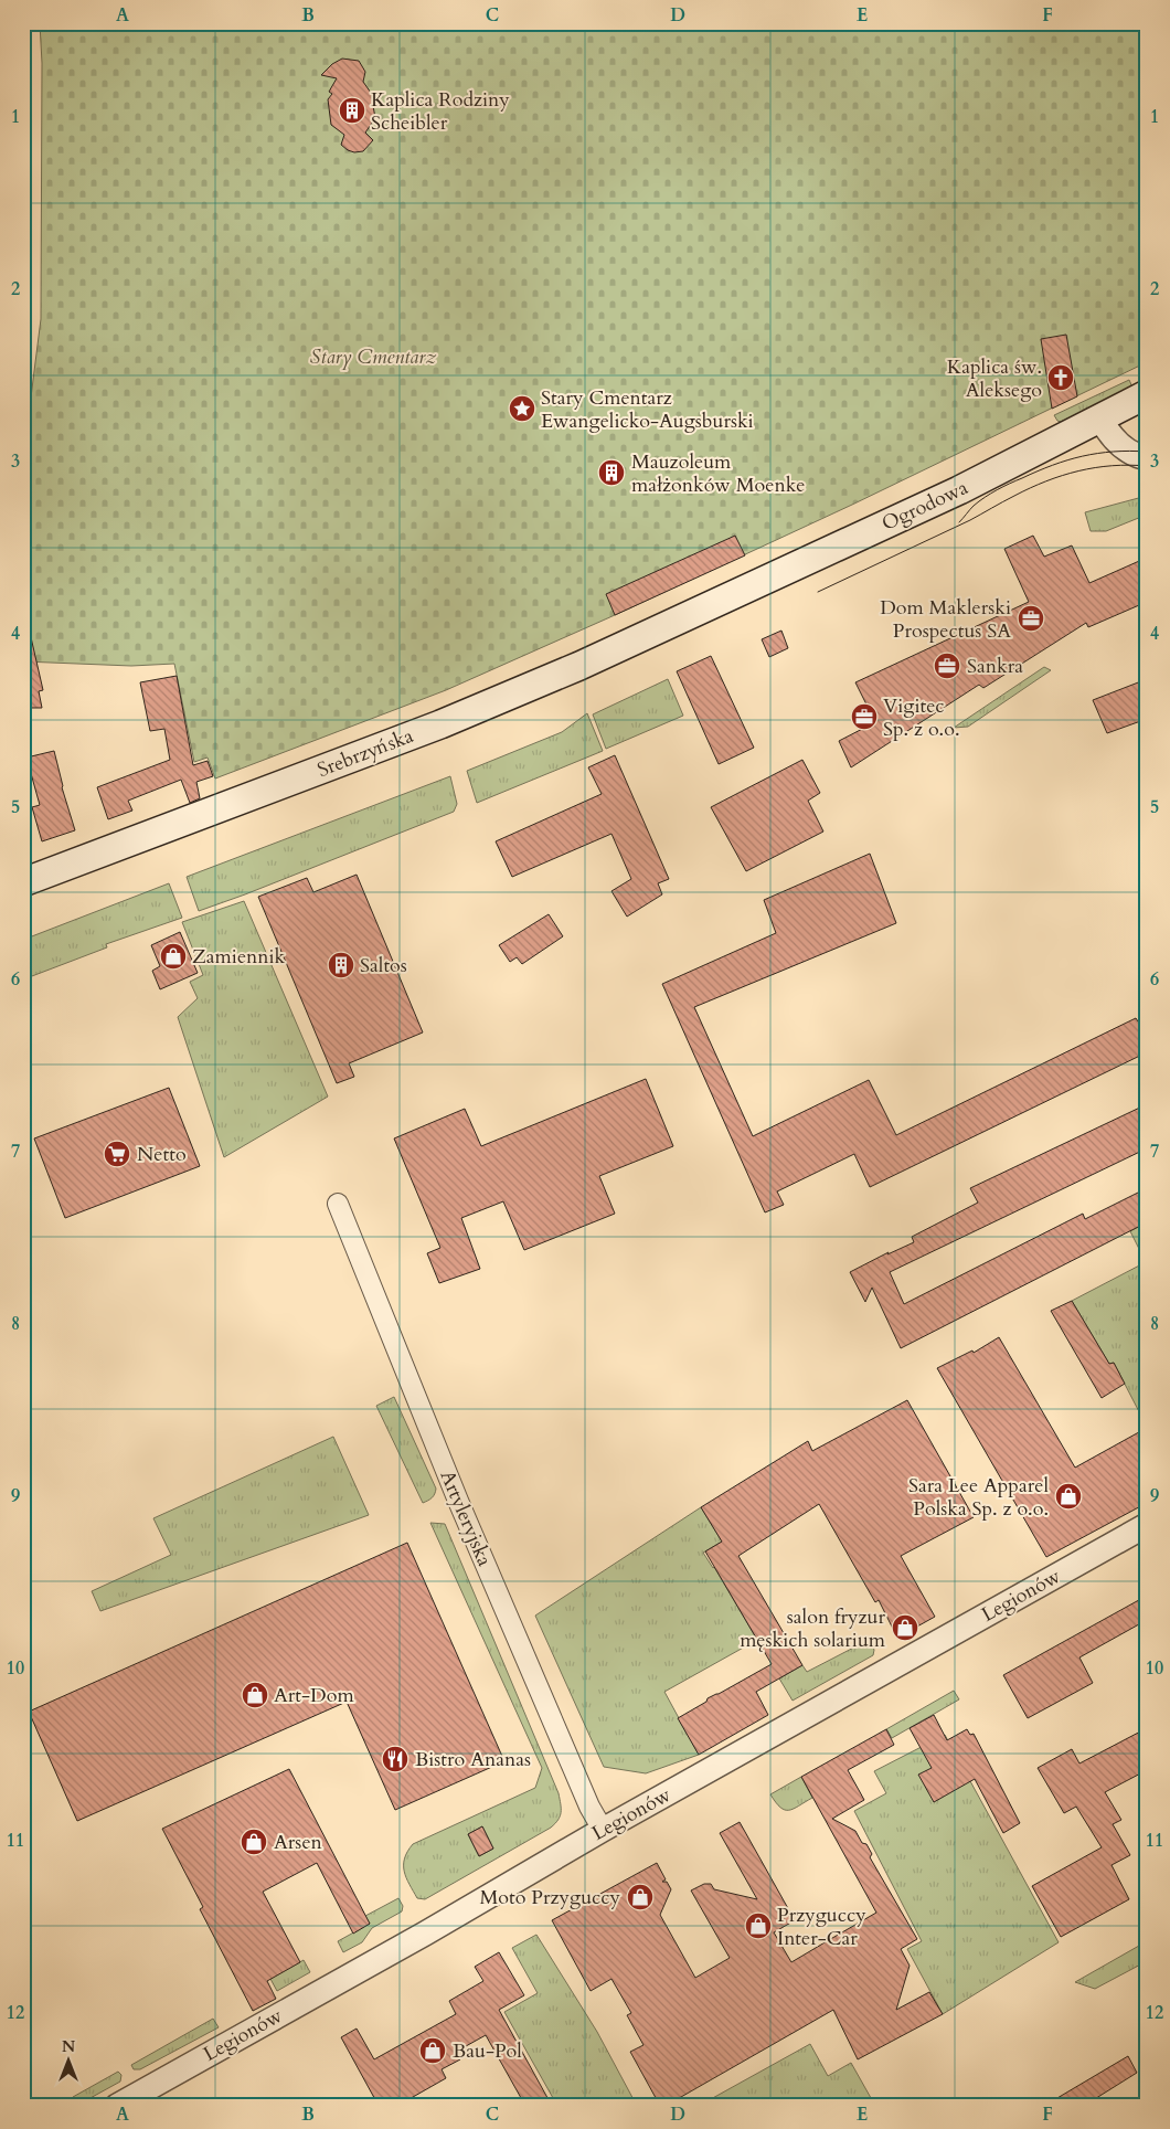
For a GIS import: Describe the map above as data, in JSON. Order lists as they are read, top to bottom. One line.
{"streets":{"main road":["Ogrodowa","Srebrzyńska"],"street":["Artyleryjska","Legionów"]},"crossings":[["Ogrodowa","Srebrzyńska"],["Artyleryjska","Legionów"]],"parks":["Stary Cmentarz"],"places":{"building":["Kaplica Rodziny Scheibler","Mauzoleum małżonków Moenke","Saltos"],"church":["Kaplica św. Aleksego"],"place":["Stary Cmentarz Ewangelicko-Augsburski"],"office":["Dom Maklerski Prospectus SA","Sankra","Vigitec Sp. z o.o."],"shop":["Zamiennik","Sara Lee Apparel Polska Sp. z o.o.","salon fryzur męskich solarium","Art-Dom","Arsen","Moto Przyguccy","Przyguccy Inter-Car","Bau-Pol"],"supermarket":["Netto"],"restaurant":["Bistro Ananas"]},"north":"top","grid":{"columns":["A","B","C","D","E","F"],"rows":["1","2","3","4","5","6","7","8","9","10","11","12"]}}
